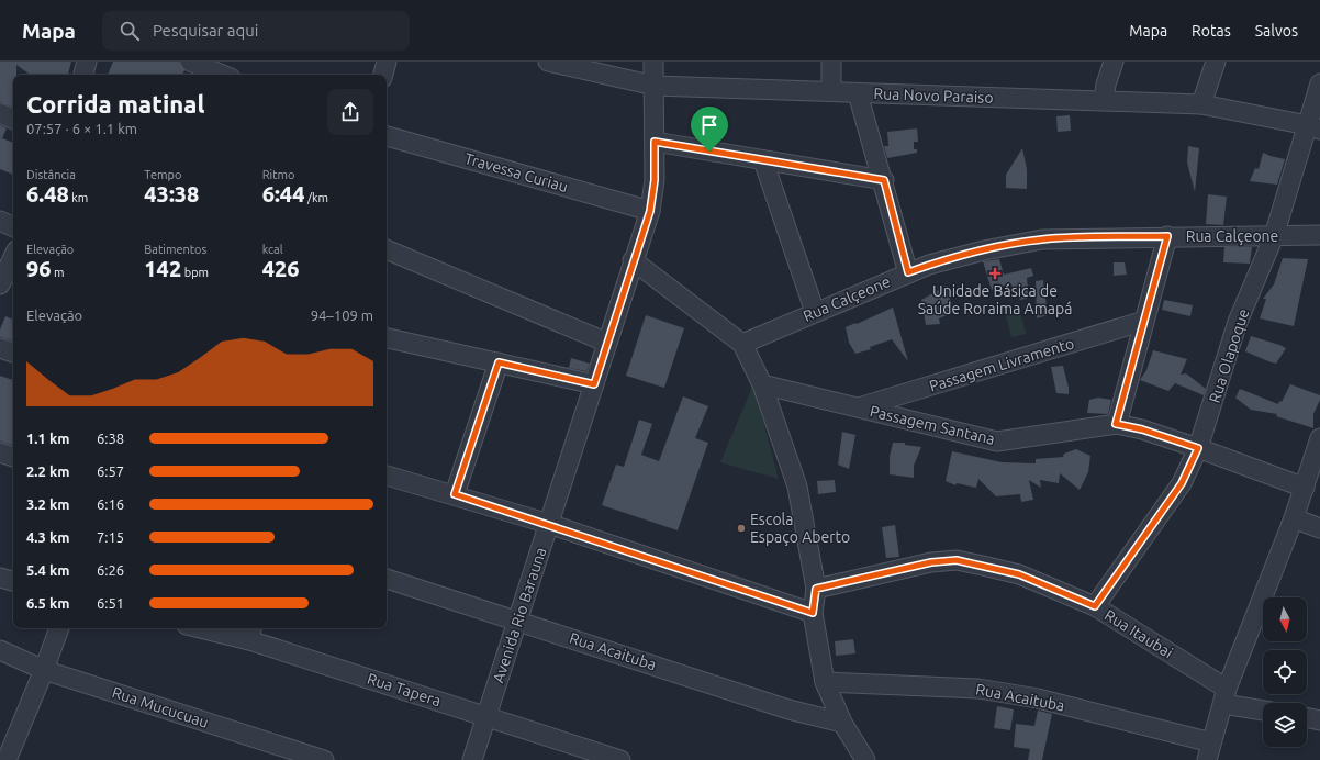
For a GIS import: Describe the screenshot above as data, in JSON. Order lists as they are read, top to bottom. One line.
{"streets":{"street":["Rua Novo Paraiso","Travessa Curiau","Rua Calçeone","Rua Olapoque","Passagem Livramento","Passagem Santana","Avenida Rio Barauna","Rua Itaubai","Rua Acaituba","Rua Tapera","Rua Mucucuau"]},"crossings":[["Rua Novo Paraiso","Rua Olapoque"],["Rua Novo Paraiso","Avenida Rio Barauna"],["Travessa Curiau","Avenida Rio Barauna"],["Rua Calçeone","Rua Olapoque"],["Rua Olapoque","Passagem Santana"],["Rua Olapoque","Rua Itaubai"],["Passagem Livramento","Passagem Santana"],["Avenida Rio Barauna","Rua Acaituba"],["Avenida Rio Barauna","Rua Tapera"]],"places":{"health":["Unidade Básica de Saúde Roraima Amapá"],"other":["Escola Espaço Aberto"]},"north":"bottom","page":{"header":"Mapa","search":"Pesquisar aqui","nav":["Mapa","Rotas","Salvos"],"heading":["Corrida matinal","07:57 · 6 × 1.1 km"],"stats":[["Distância","6.48 km"],["Tempo","43:38"],["Ritmo","6:44 /km"],["Elevação","96 m"],["Batimentos","142 bpm"],["kcal","426"]],"chart":["Elevação","94–109 m"],"list":[{"name":"1.1 km","note":"6:38"},{"name":"2.2 km","note":"6:57"},{"name":"3.2 km","note":"6:16"},{"name":"4.3 km","note":"7:15"},{"name":"5.4 km","note":"6:26"},{"name":"6.5 km","note":"6:51"}]}}
